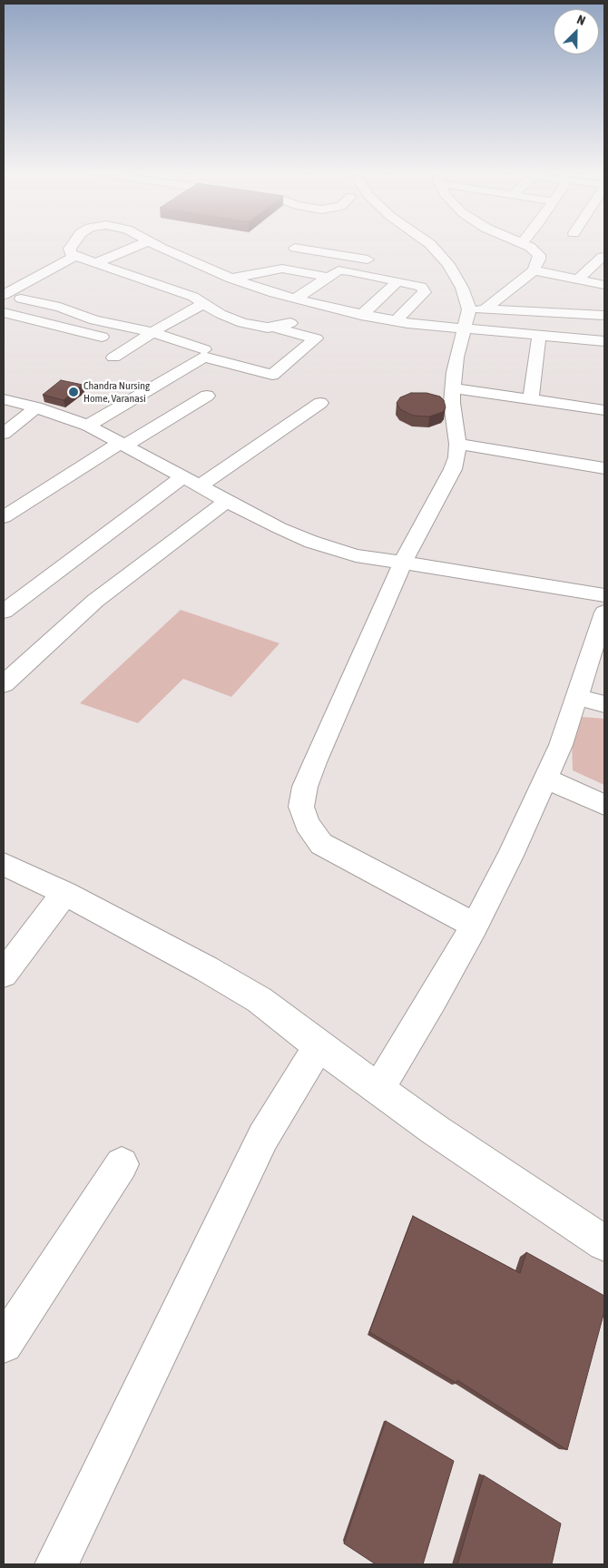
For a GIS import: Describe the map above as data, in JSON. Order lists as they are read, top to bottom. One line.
{"places":["Chandra Nursing Home, Varanasi"],"north":"top right"}
